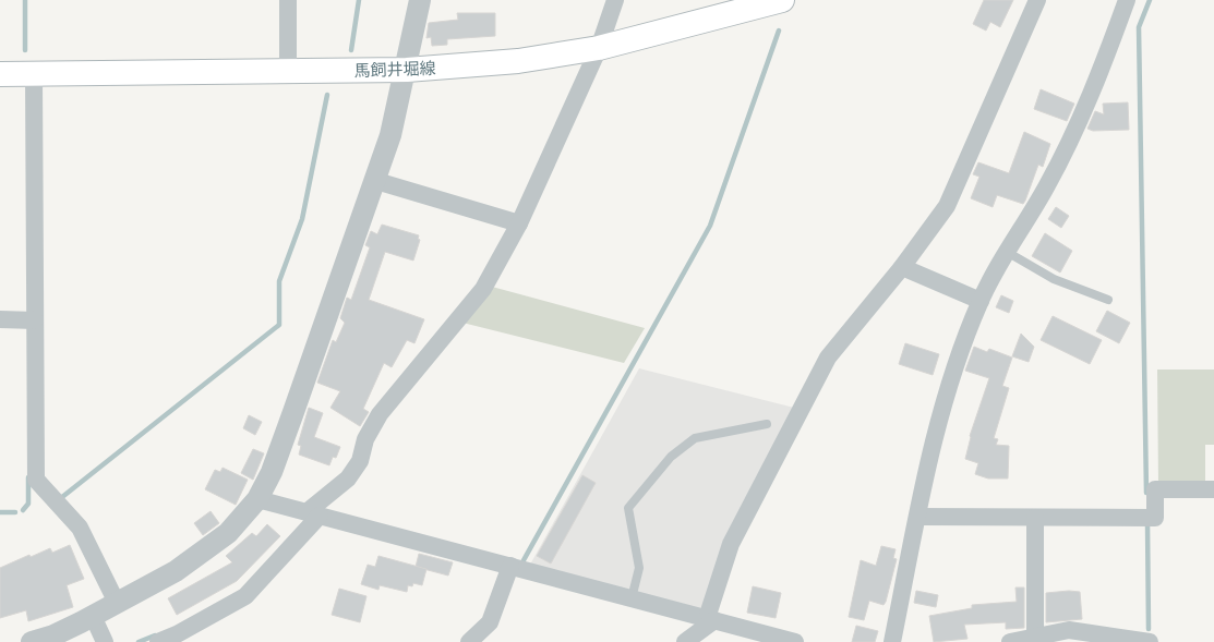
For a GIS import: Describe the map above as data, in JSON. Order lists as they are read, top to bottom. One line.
{"streets":{"main road":["馬飼井堀線"]}}
